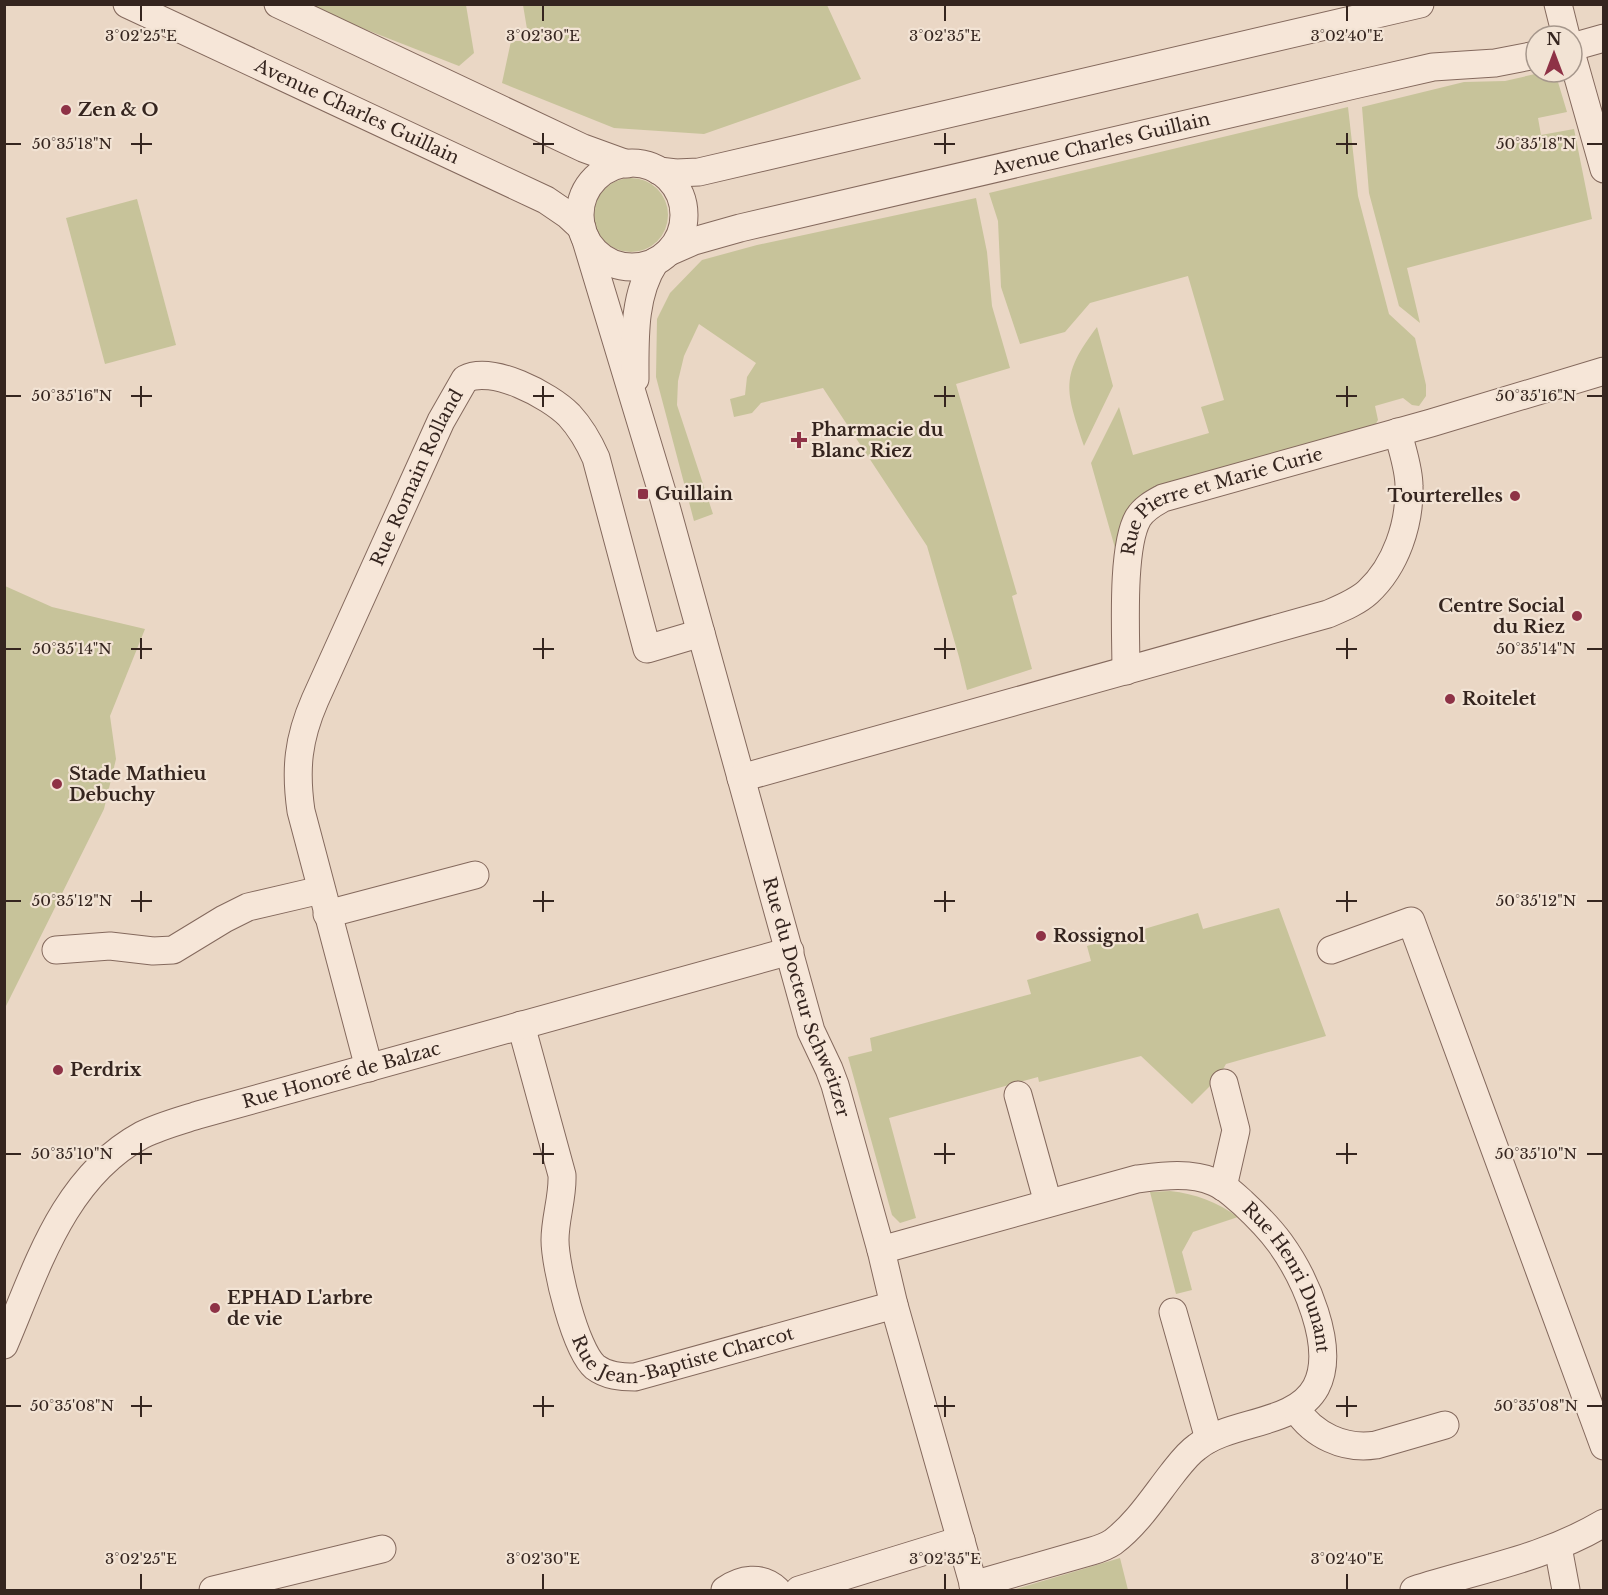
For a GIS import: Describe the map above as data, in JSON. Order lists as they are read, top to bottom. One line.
{"streets":{"street":["Avenue Charles Guillain","Rue Romain Rolland","Rue Pierre et Marie Curie","Rue du Docteur Schweitzer","Rue Honoré de Balzac","Rue Henri Dunant","Rue Jean-Baptiste Charcot"]},"crossings":[["Avenue Charles Guillain","Rue du Docteur Schweitzer"],["Rue Romain Rolland","Rue du Docteur Schweitzer"],["Rue Romain Rolland","Rue Honoré de Balzac"],["Rue du Docteur Schweitzer","Rue Honoré de Balzac"],["Rue du Docteur Schweitzer","Rue Henri Dunant"],["Rue du Docteur Schweitzer","Rue Jean-Baptiste Charcot"],["Rue Honoré de Balzac","Rue Jean-Baptiste Charcot"]],"places":{"other":["Zen & O","Tourterelles","Centre Social du Riez","Roitelet","Stade Mathieu Debuchy","Rossignol","Perdrix","EPHAD L'arbre de vie"],"health":["Pharmacie du Blanc Riez"],"transit":["Guillain"]},"north":"top","coordinates":["3°02'25\"E","3°02'30\"E","3°02'35\"E","3°02'40\"E","50°35'18\"N","50°35'16\"N","50°35'14\"N","50°35'12\"N","50°35'10\"N","50°35'08\"N"]}
